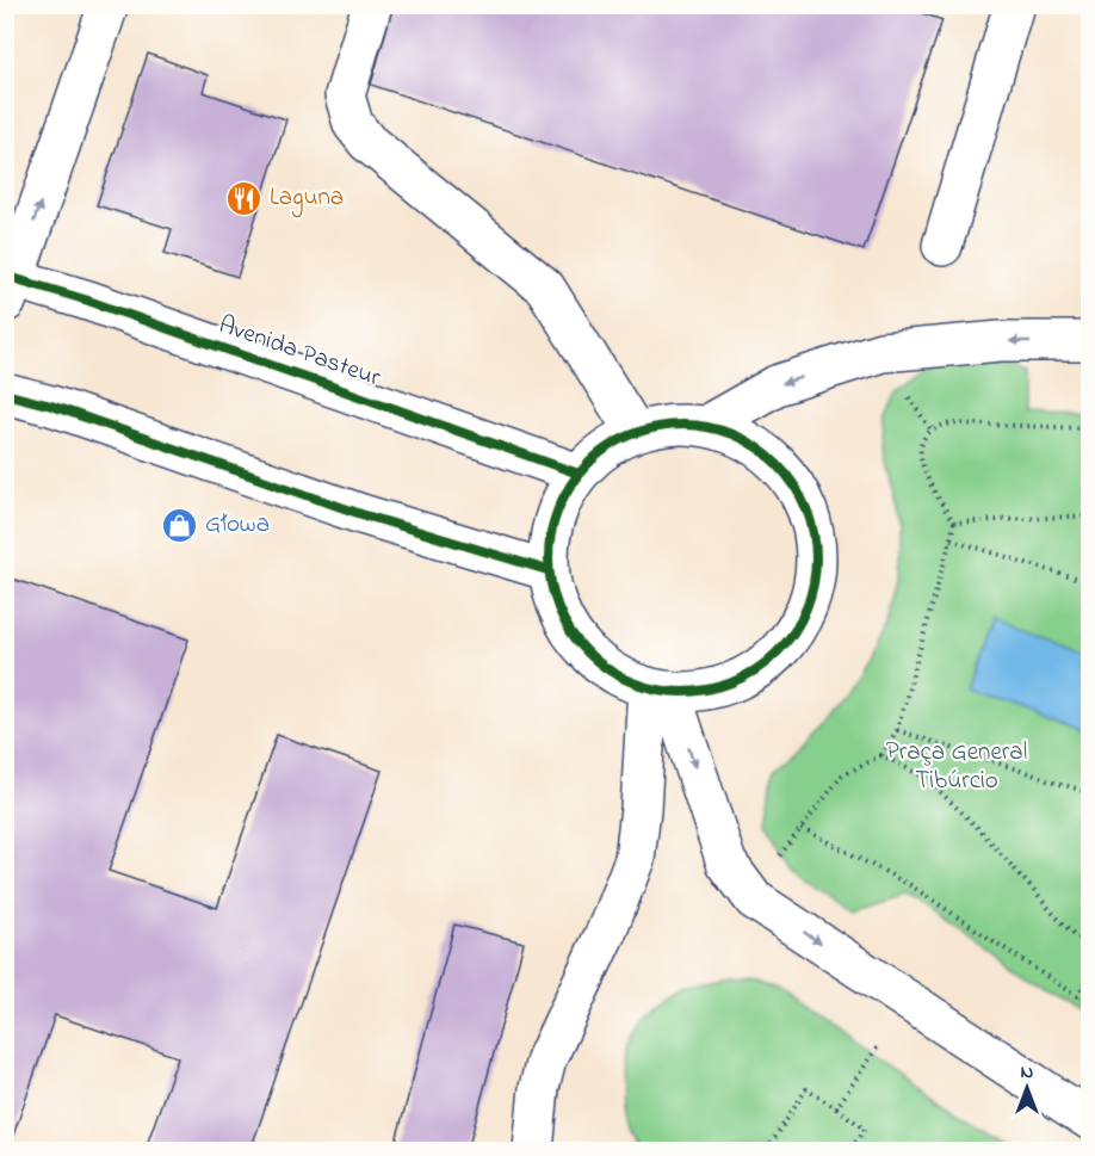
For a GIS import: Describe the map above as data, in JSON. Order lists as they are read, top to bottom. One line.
{"streets":{"street":["Avenida Pasteur"]},"parks":["Praça General Tibúrcio"],"places":{"restaurant":["Laguna"],"shop":["Głowa"]},"north":"top"}
